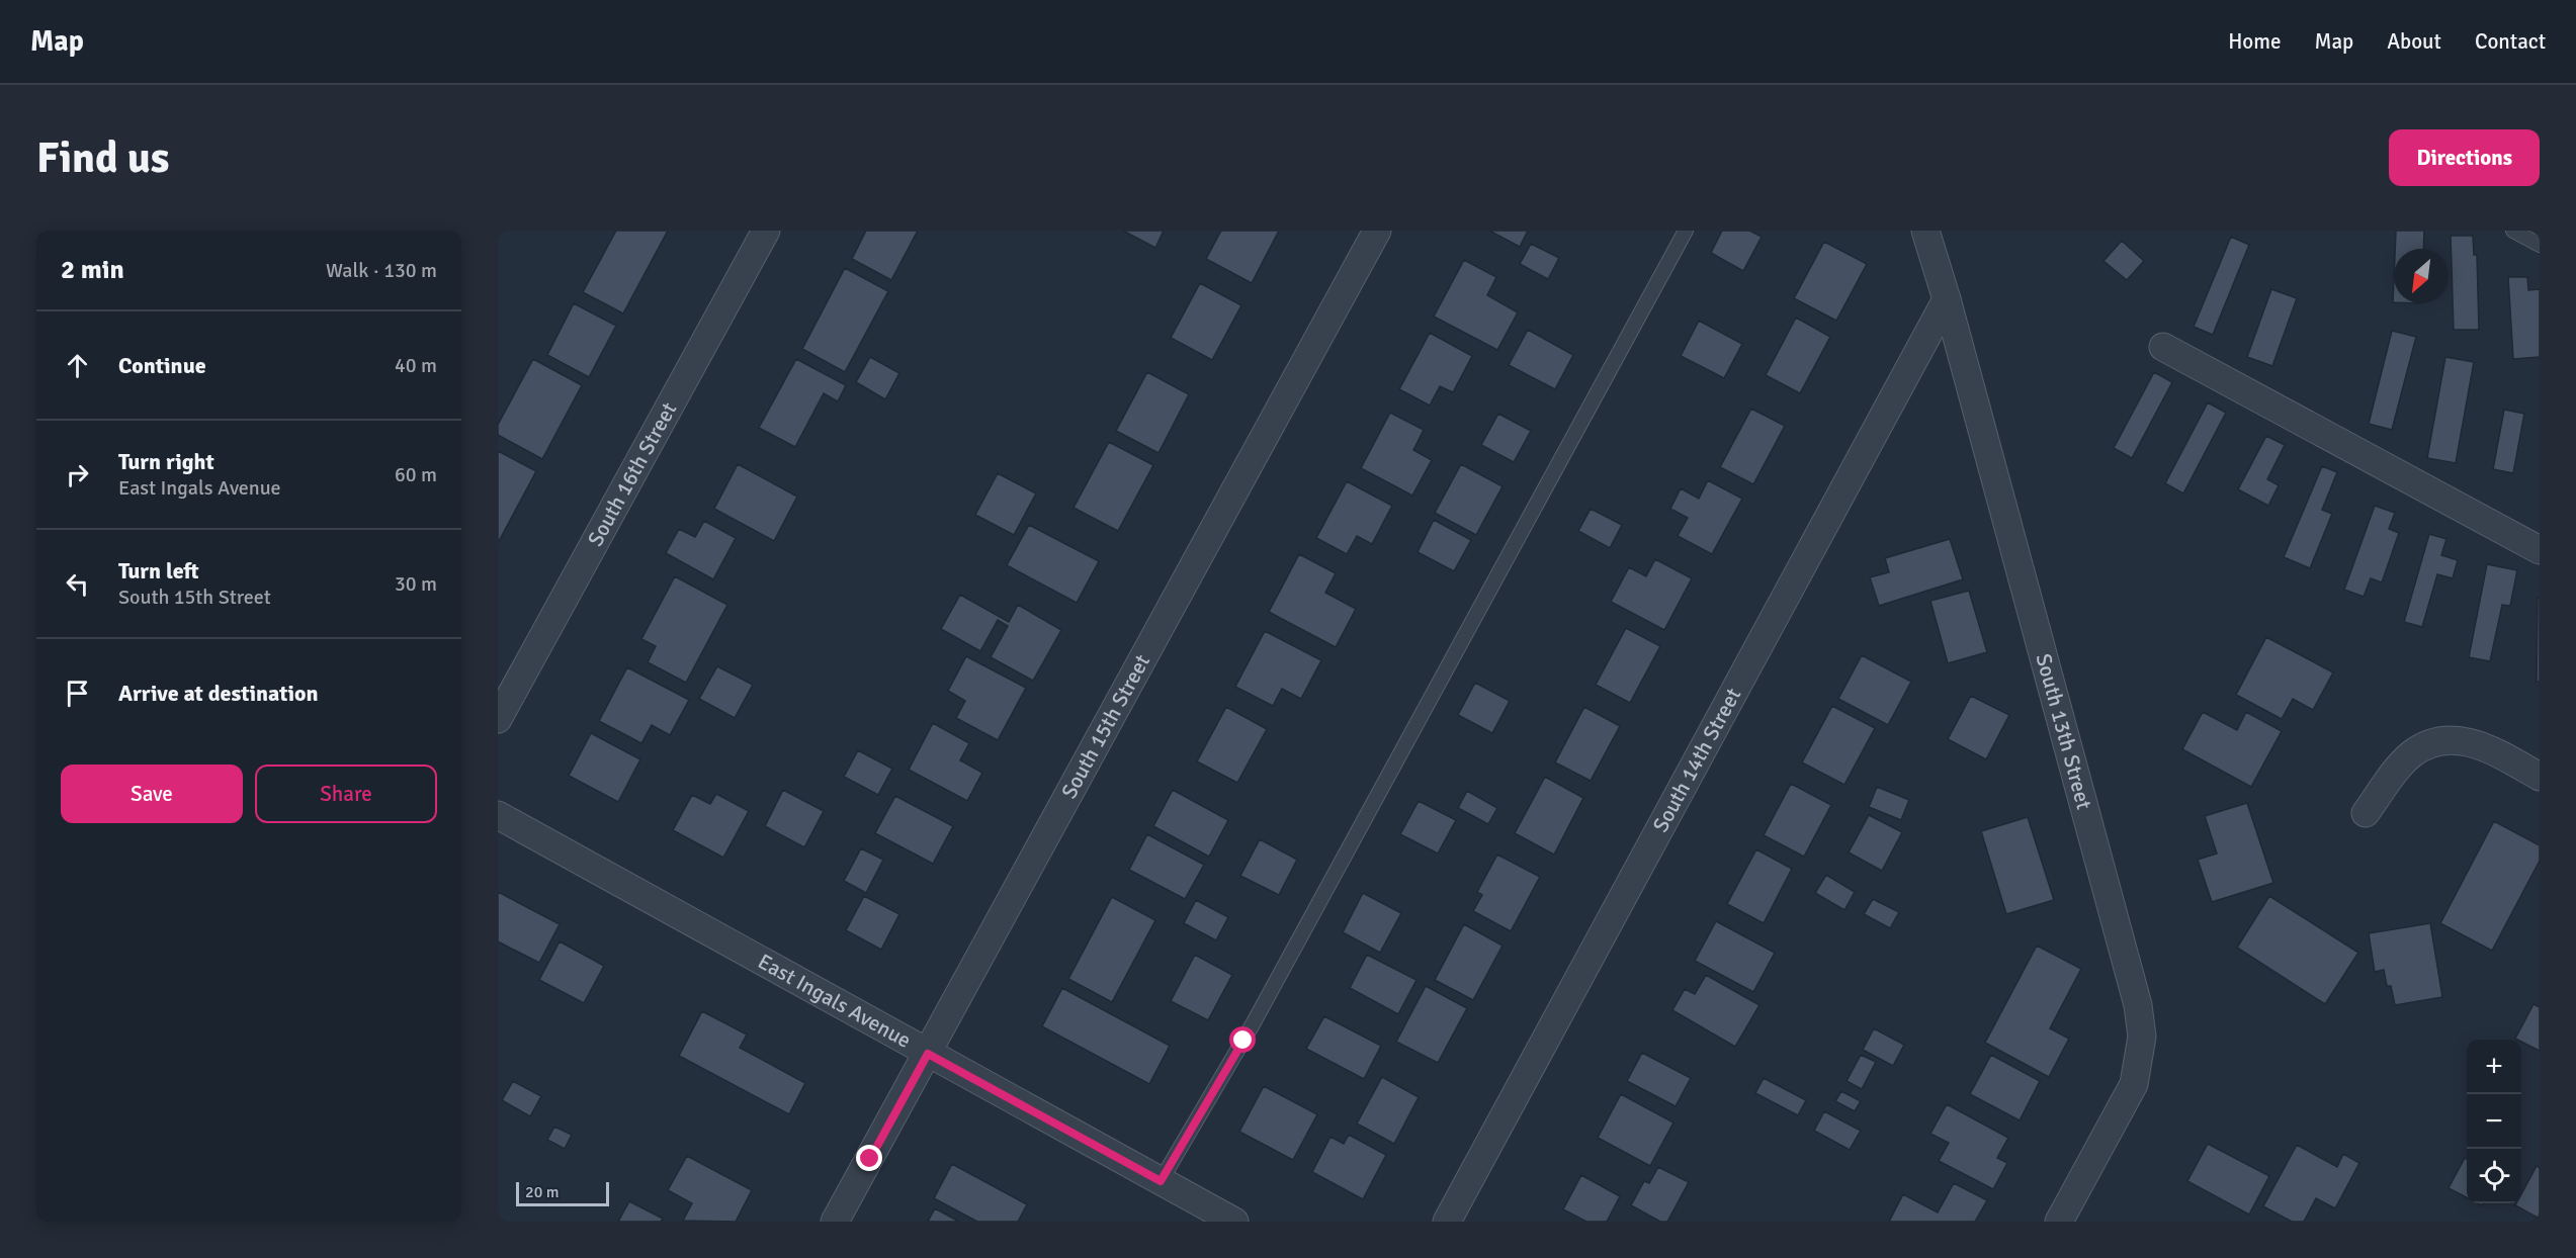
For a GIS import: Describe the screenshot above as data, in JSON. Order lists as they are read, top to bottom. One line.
{"streets":{"street":["South 16th Street","South 15th Street","South 13th Street","South 14th Street","East Ingals Avenue"]},"crossings":[["South 15th Street","East Ingals Avenue"],["South 13th Street","South 14th Street"]],"scale_bar":"20 m","north":"bottom left","page":{"header":"Map","nav":["Home","Map","About","Contact"],"buttons":["Directions",["Save","Share"]],"title":"Find us","heading":["2 min","Walk · 130 m"],"list":[["Continue","40 m"],["Turn right","East Ingals Avenue","60 m"],["Turn left","South 15th Street","30 m"],"Arrive at destination"],"map_buttons":["+","−"],"scale":"20 m"}}
